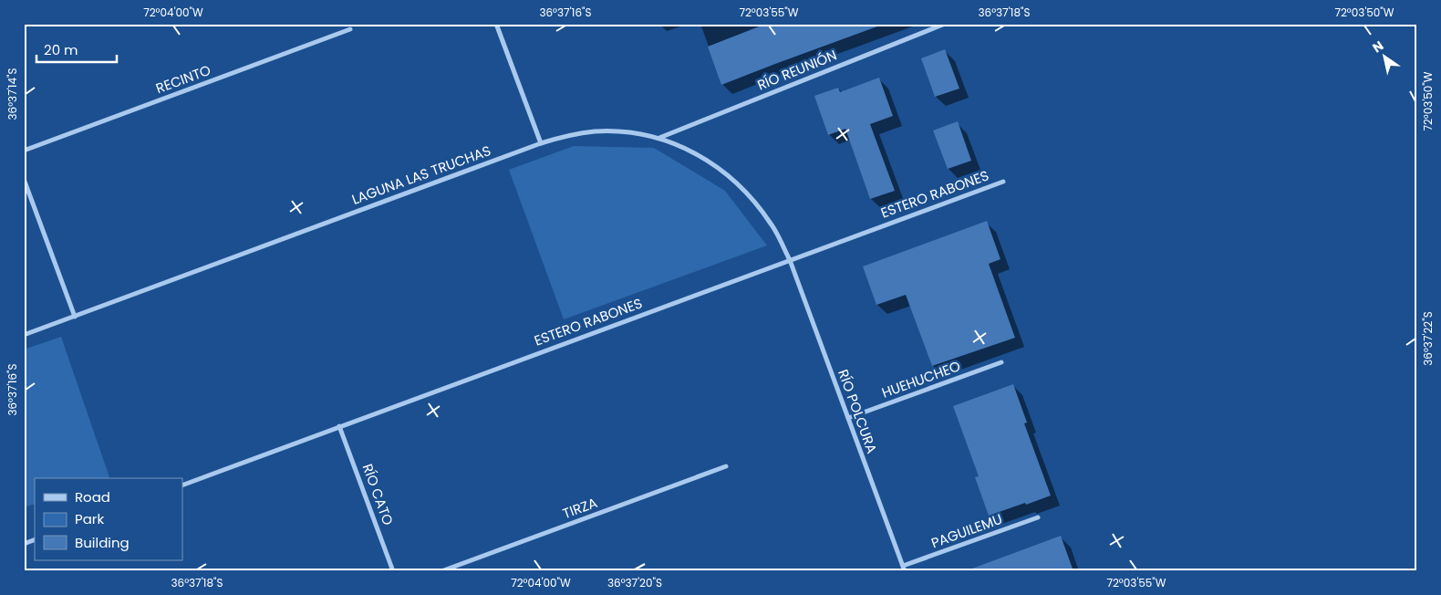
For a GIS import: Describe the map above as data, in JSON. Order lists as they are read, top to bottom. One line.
{"streets":{"street":["RÍO REUNIÓN","RECINTO","LAGUNA LAS TRUCHAS","ESTERO RABONES","HUEHUCHEO","RÍO POLCURA","RÍO CATO","TIRZA","PAGUILEMU"]},"crossings":[["RÍO REUNIÓN","LAGUNA LAS TRUCHAS"],["LAGUNA LAS TRUCHAS","ESTERO RABONES"],["LAGUNA LAS TRUCHAS","RÍO POLCURA"],["ESTERO RABONES","RÍO POLCURA"],["ESTERO RABONES","RÍO CATO"],["HUEHUCHEO","RÍO POLCURA"],["RÍO POLCURA","PAGUILEMU"]],"legend":["Road","Park","Building"],"scale_bar":"20 m","north":"top left","coordinates":["72°04'00\"W","36°37'16\"S","72°03'55\"W","36°37'18\"S","72°03'50\"W","36°37'14\"S","36°37'22\"S","36°37'20\"S"]}
